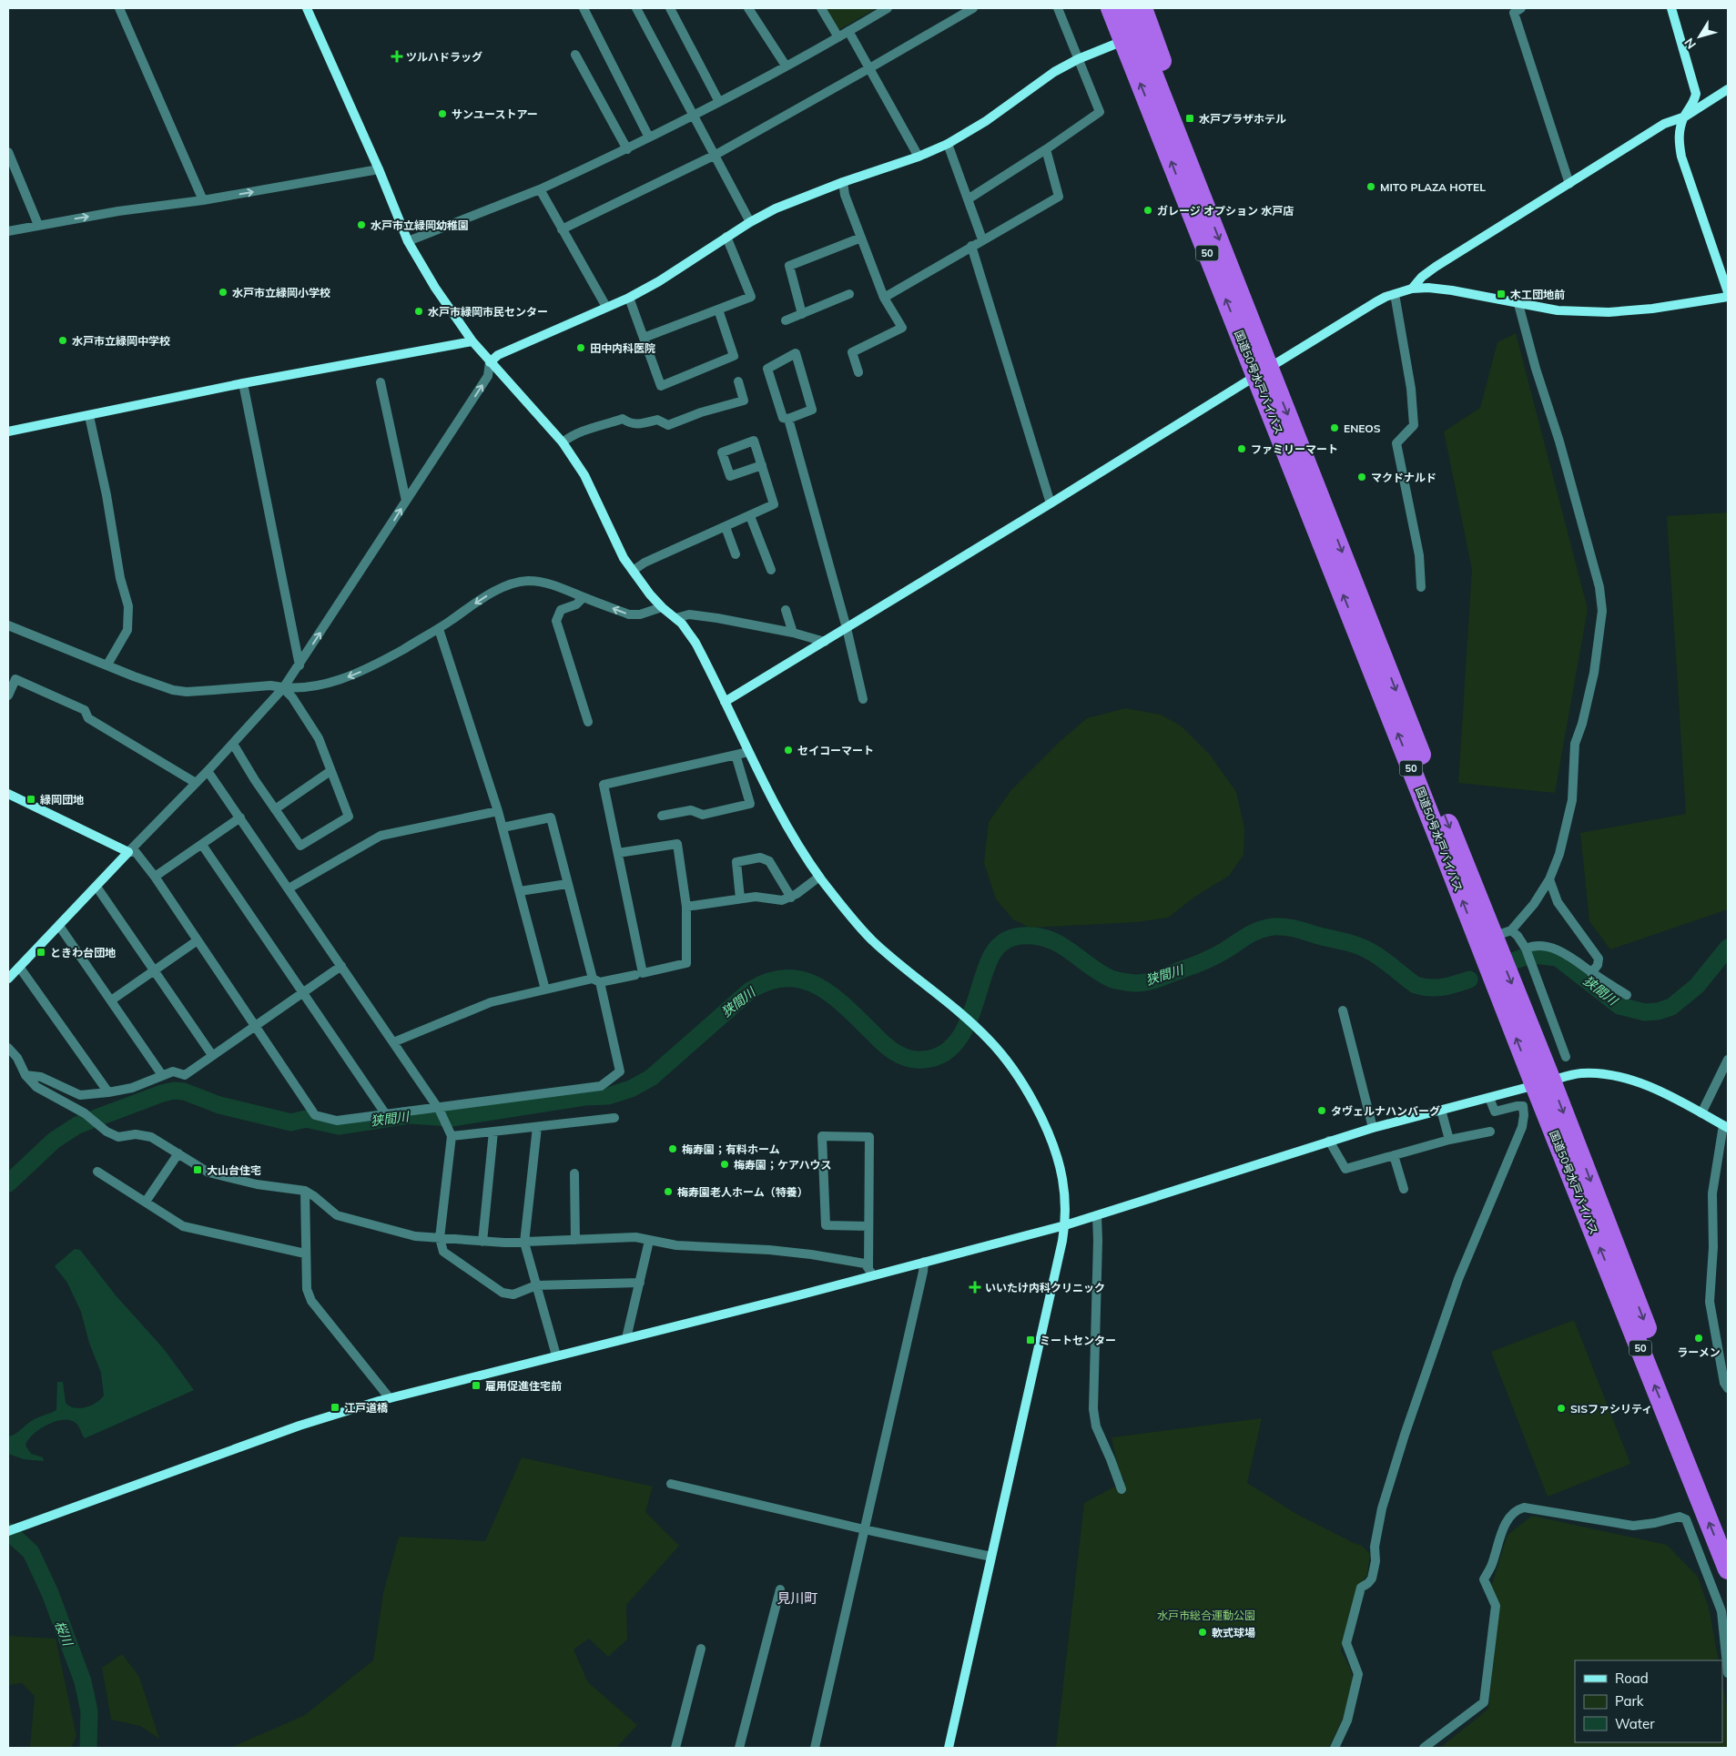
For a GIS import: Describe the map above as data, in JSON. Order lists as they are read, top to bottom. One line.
{"streets":{"highway":["50","国道50号水戸バイパス"]},"districts":["見川町"],"water":["狭間川","桜川"],"parks":["水戸市総合運動公園"],"places":{"health":["ツルハドラッグ","いいたけ内科クリニック"],"other":["サンユーストアー","MITO PLAZA HOTEL","ガレージ オプション 水戸店","水戸市立緑岡幼稚園","水戸市立緑岡小学校","水戸市緑岡市民センター","水戸市立緑岡中学校","田中内科医院","ENEOS","ファミリーマート","マクドナルド","セイコーマート","タヴェルナハンバーグ","梅寿園；有料ホーム","梅寿園；ケアハウス","梅寿園老人ホーム（特養）","ラーメン","SISファシリティ","軟式球場"],"transit":["水戸プラザホテル","木工団地前","緑岡団地","ときわ台団地","大山台住宅","ミートセンター","雇用促進住宅前","江戸道橋"]},"legend":["Road","Park","Water"],"north":"bottom left"}
